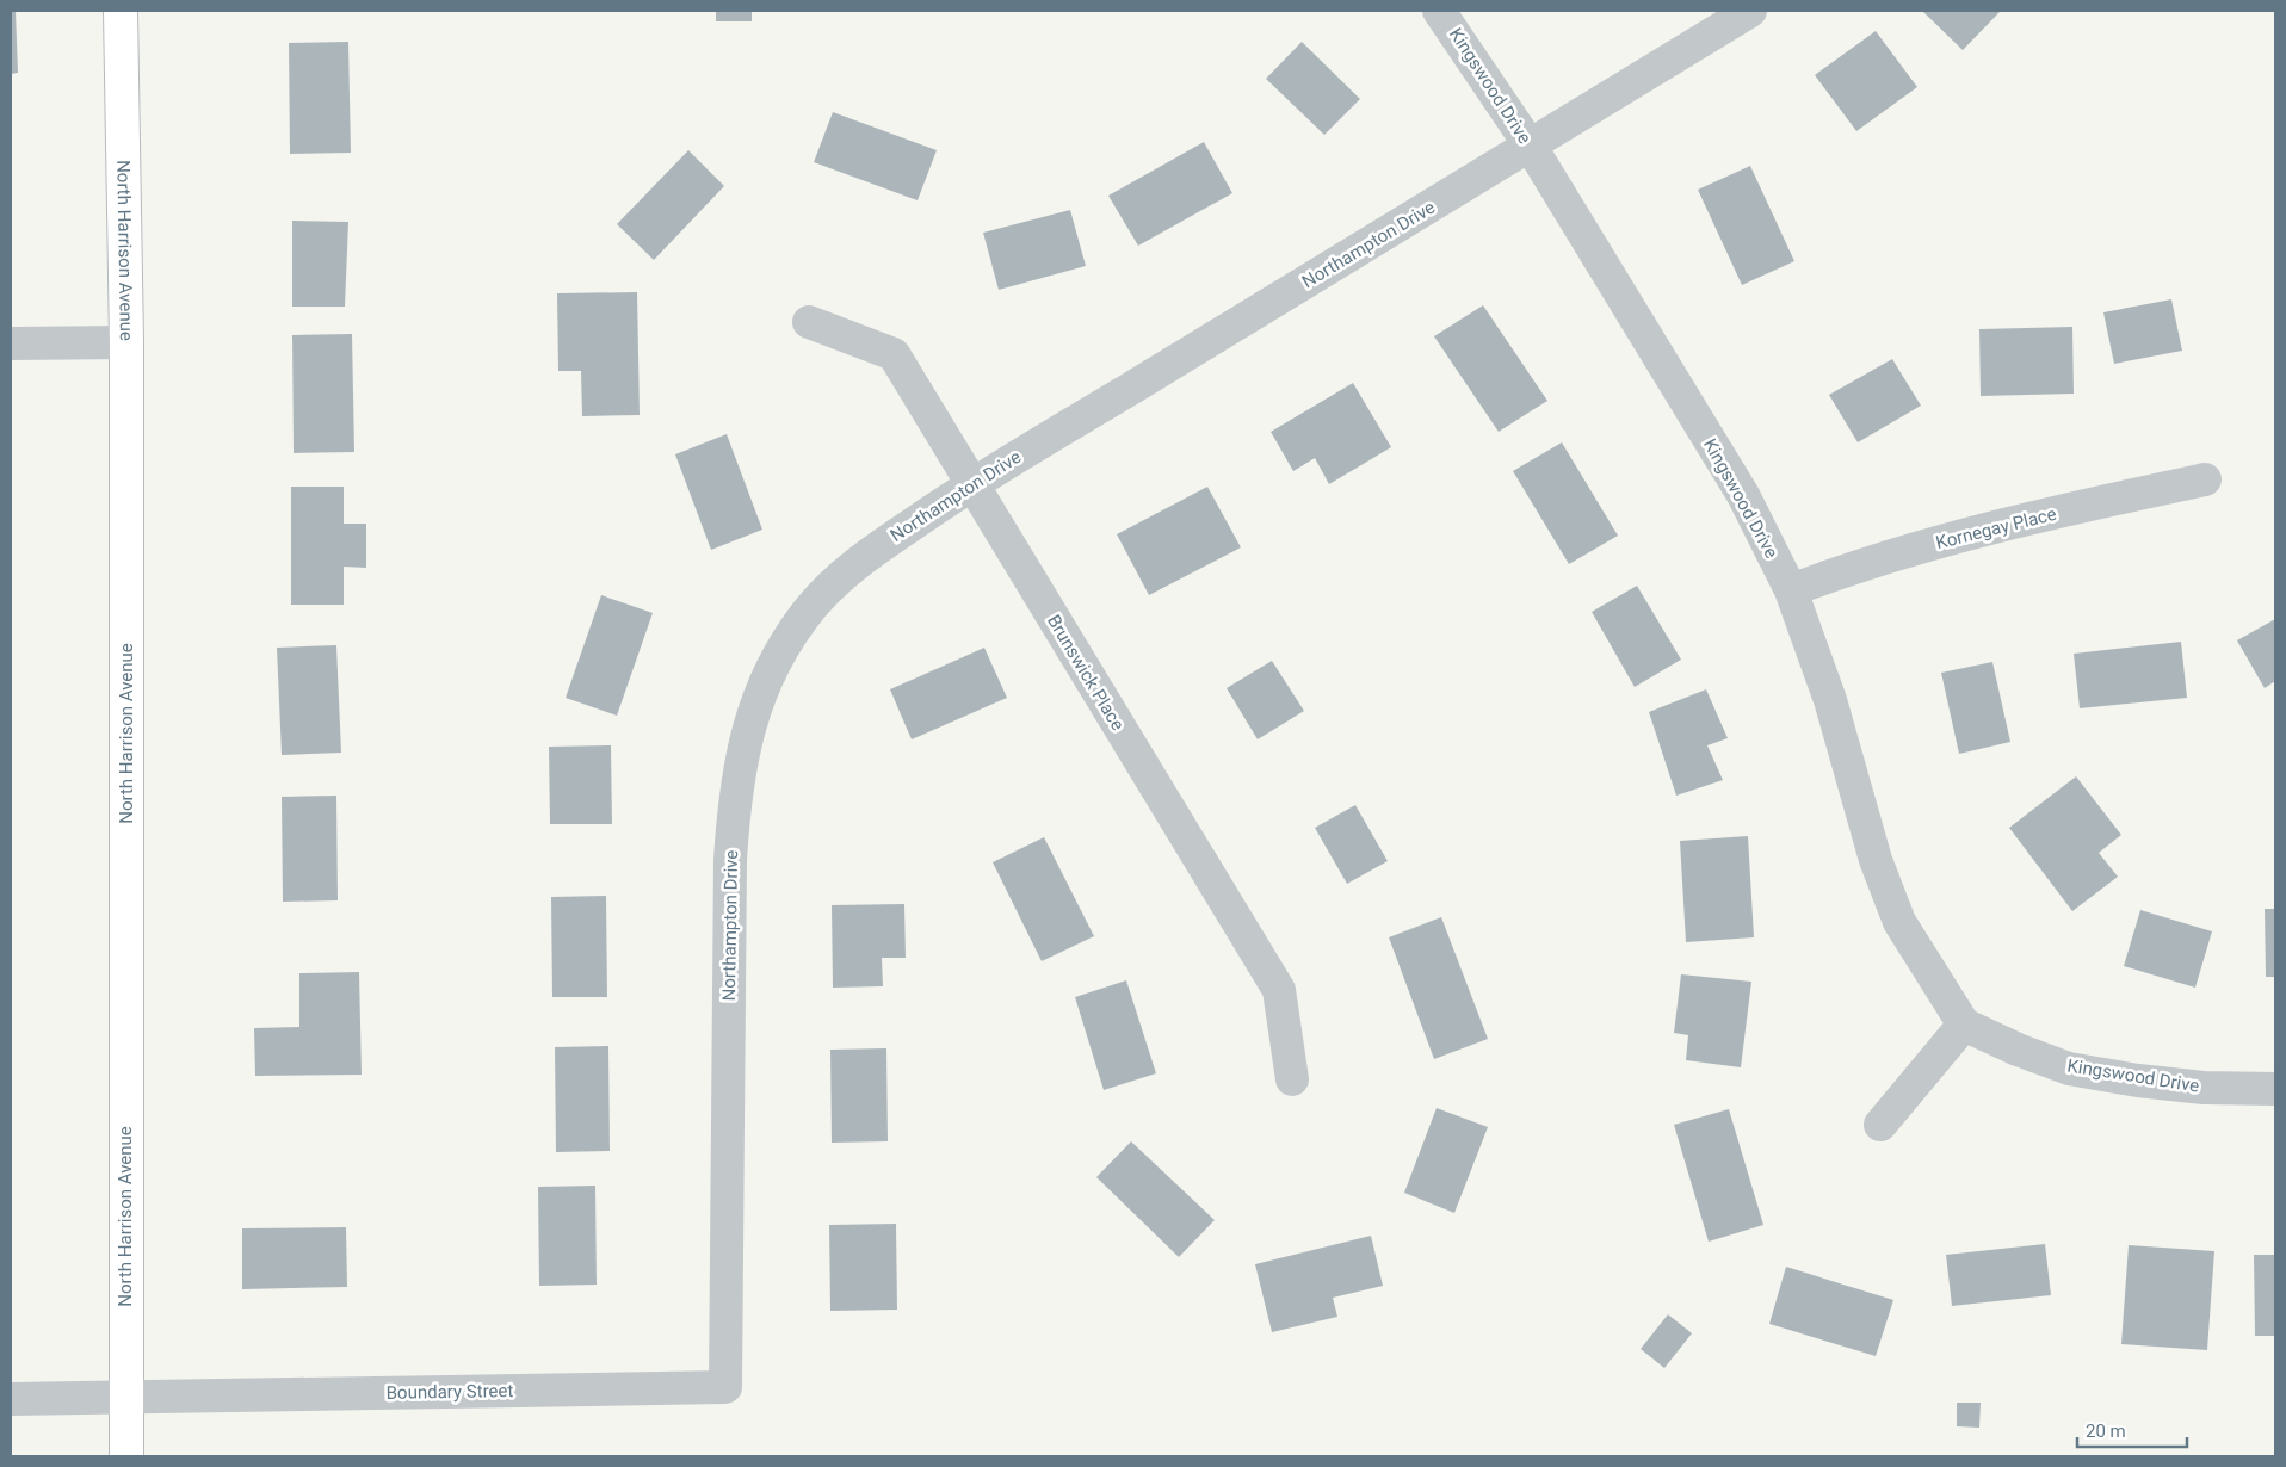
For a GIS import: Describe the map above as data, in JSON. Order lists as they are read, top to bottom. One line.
{"streets":{"main road":["North Harrison Avenue"],"street":["Kingswood Drive","Northampton Drive","Kornegay Place","Brunswick Place","Boundary Street"]},"crossings":[["Kingswood Drive","Northampton Drive"],["Kingswood Drive","Kornegay Place"],["Northampton Drive","Brunswick Place"],["Northampton Drive","Boundary Street"],["North Harrison Avenue","Boundary Street"]],"scale_bar":"20 m"}
